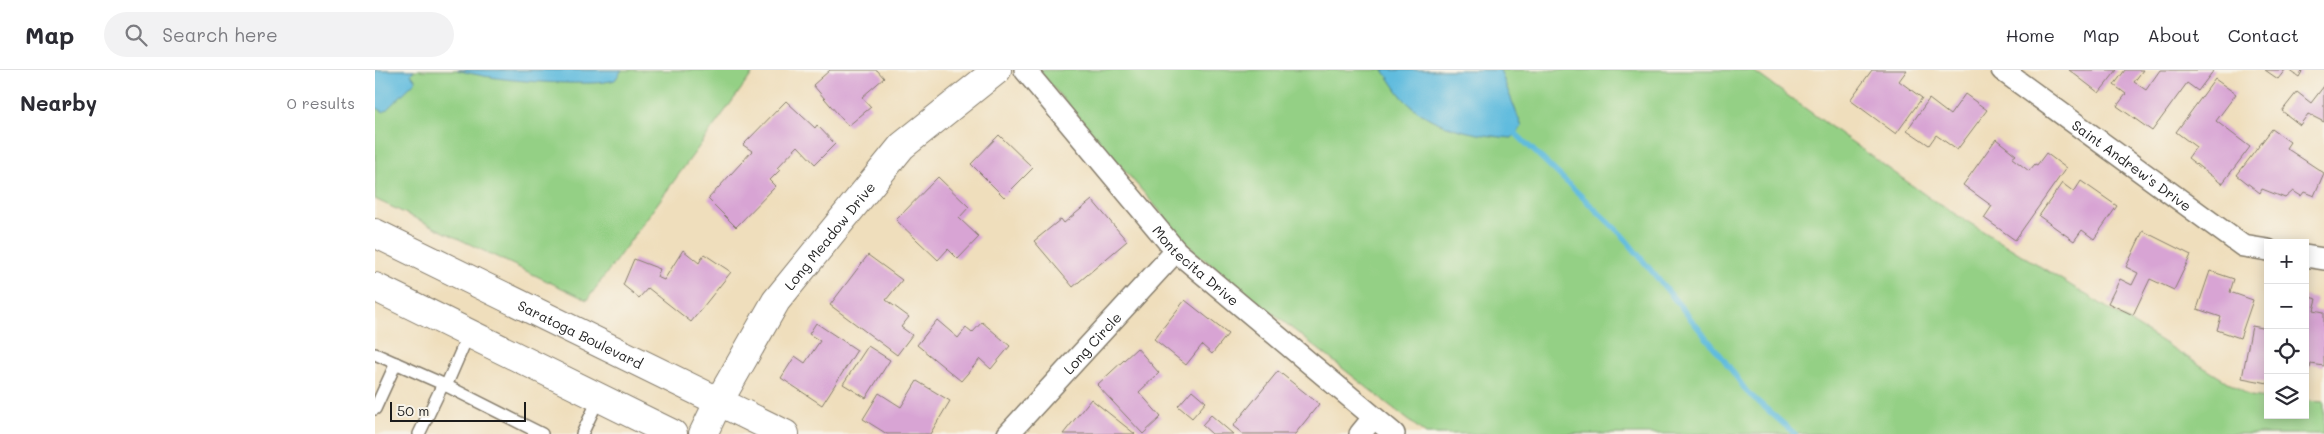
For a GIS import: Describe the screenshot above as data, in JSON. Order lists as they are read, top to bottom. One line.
{"streets":{"main road":["Long Meadow Drive","Saratoga Boulevard"],"street":["Saint Andrew's Drive","Montecita Drive","Long Circle"]},"crossings":[["Long Meadow Drive","Saratoga Boulevard"],["Montecita Drive","Long Circle"]],"scale_bar":"50 m","page":{"header":"Map","search":"Search here","nav":["Home","Map","About","Contact"],"heading":["Nearby","0 results"],"map_buttons":["+","−"],"scale":"50 m"}}
